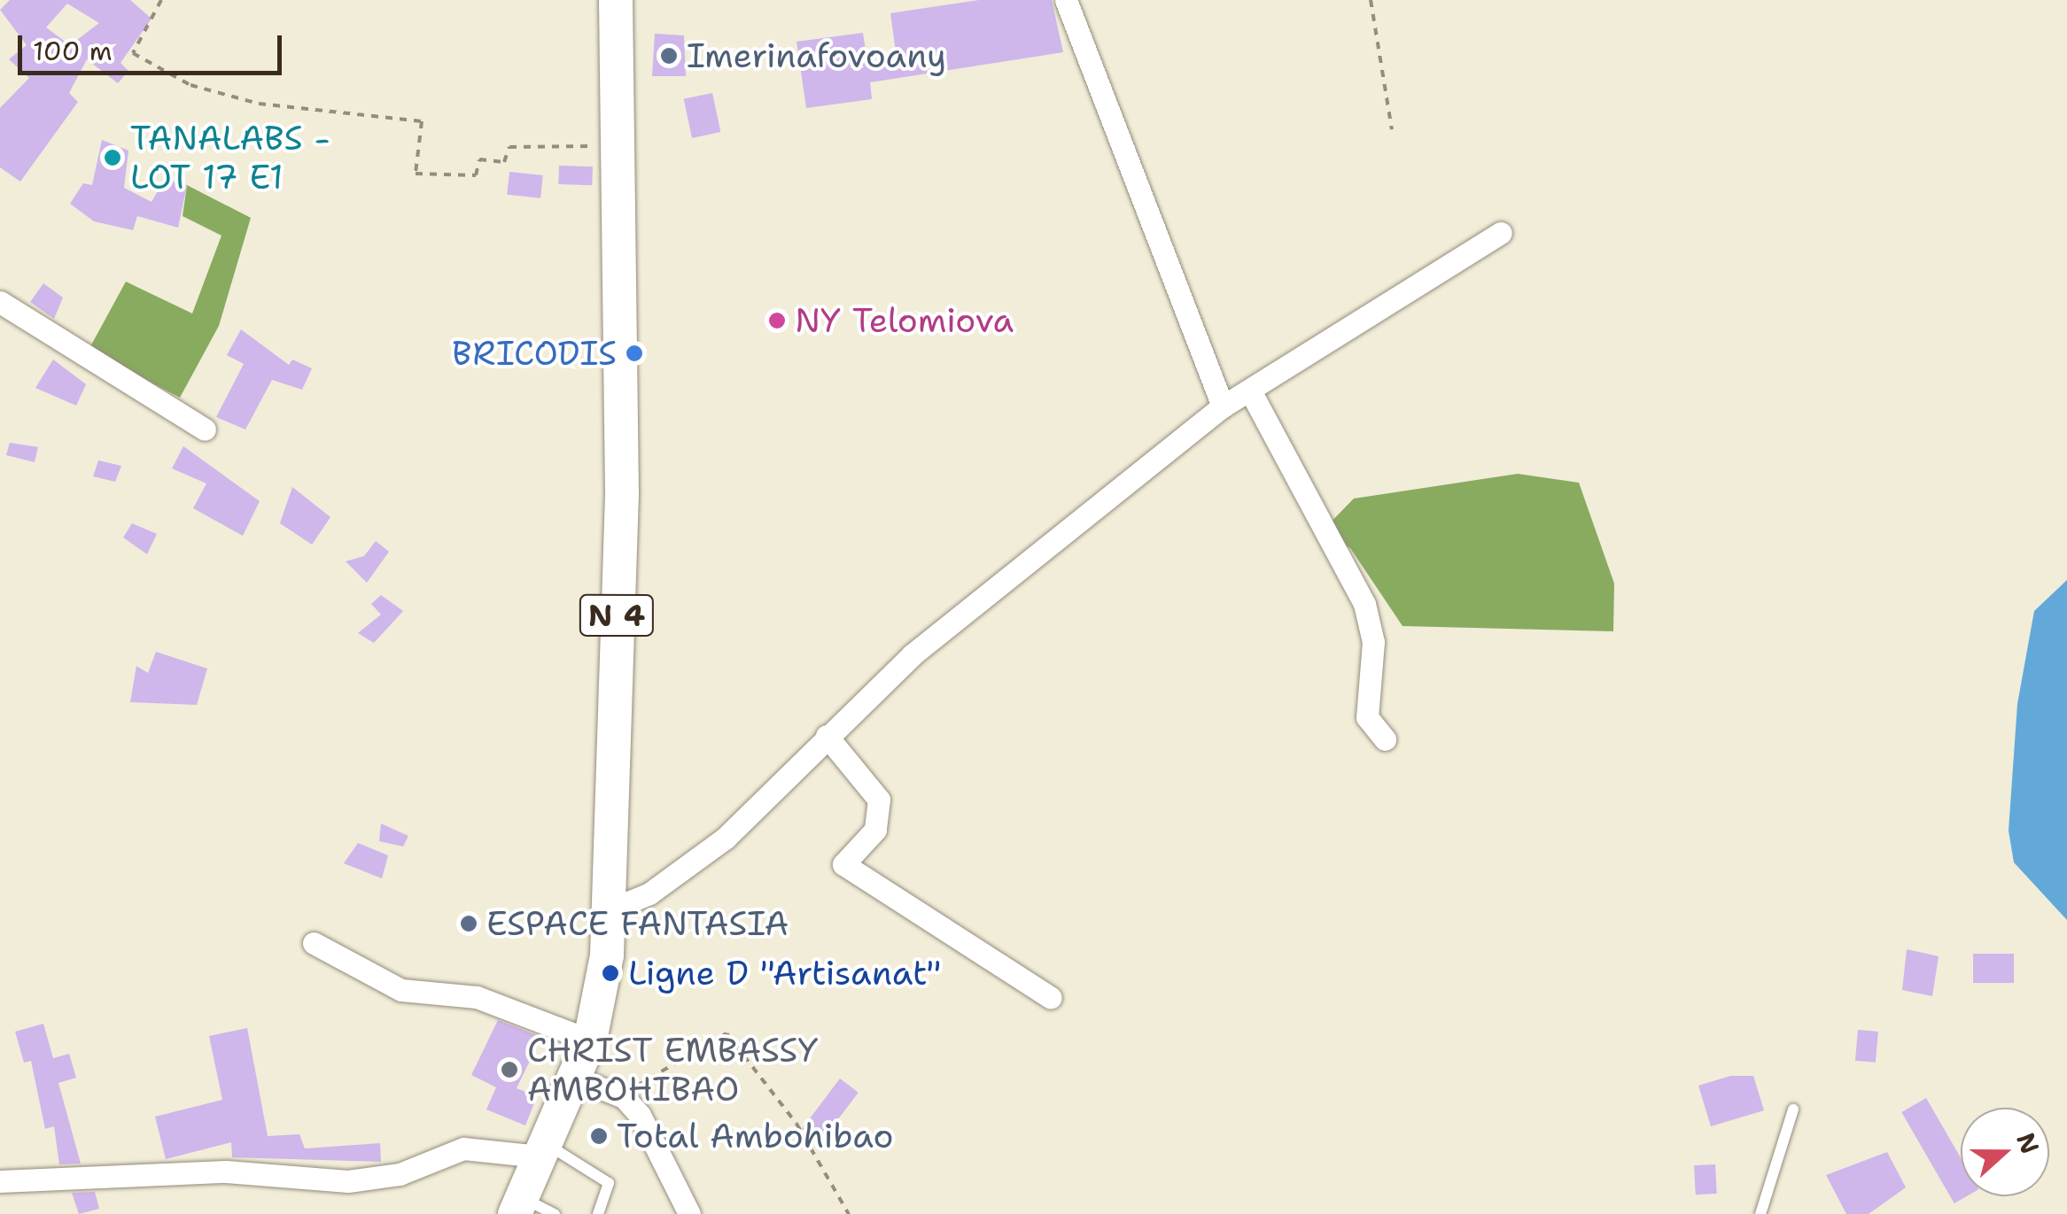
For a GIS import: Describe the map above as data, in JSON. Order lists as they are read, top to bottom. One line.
{"streets":{"main road":["N 4"]},"places":["Imerinafovoany","TANALABS - LOT 17 E1","NY Telomiova","BRICODIS","ESPACE FANTASIA","Ligne D \"Artisanat\"","CHRIST EMBASSY AMBOHIBAO","Total Ambohibao"],"scale_bar":"100 m","north":"right"}
